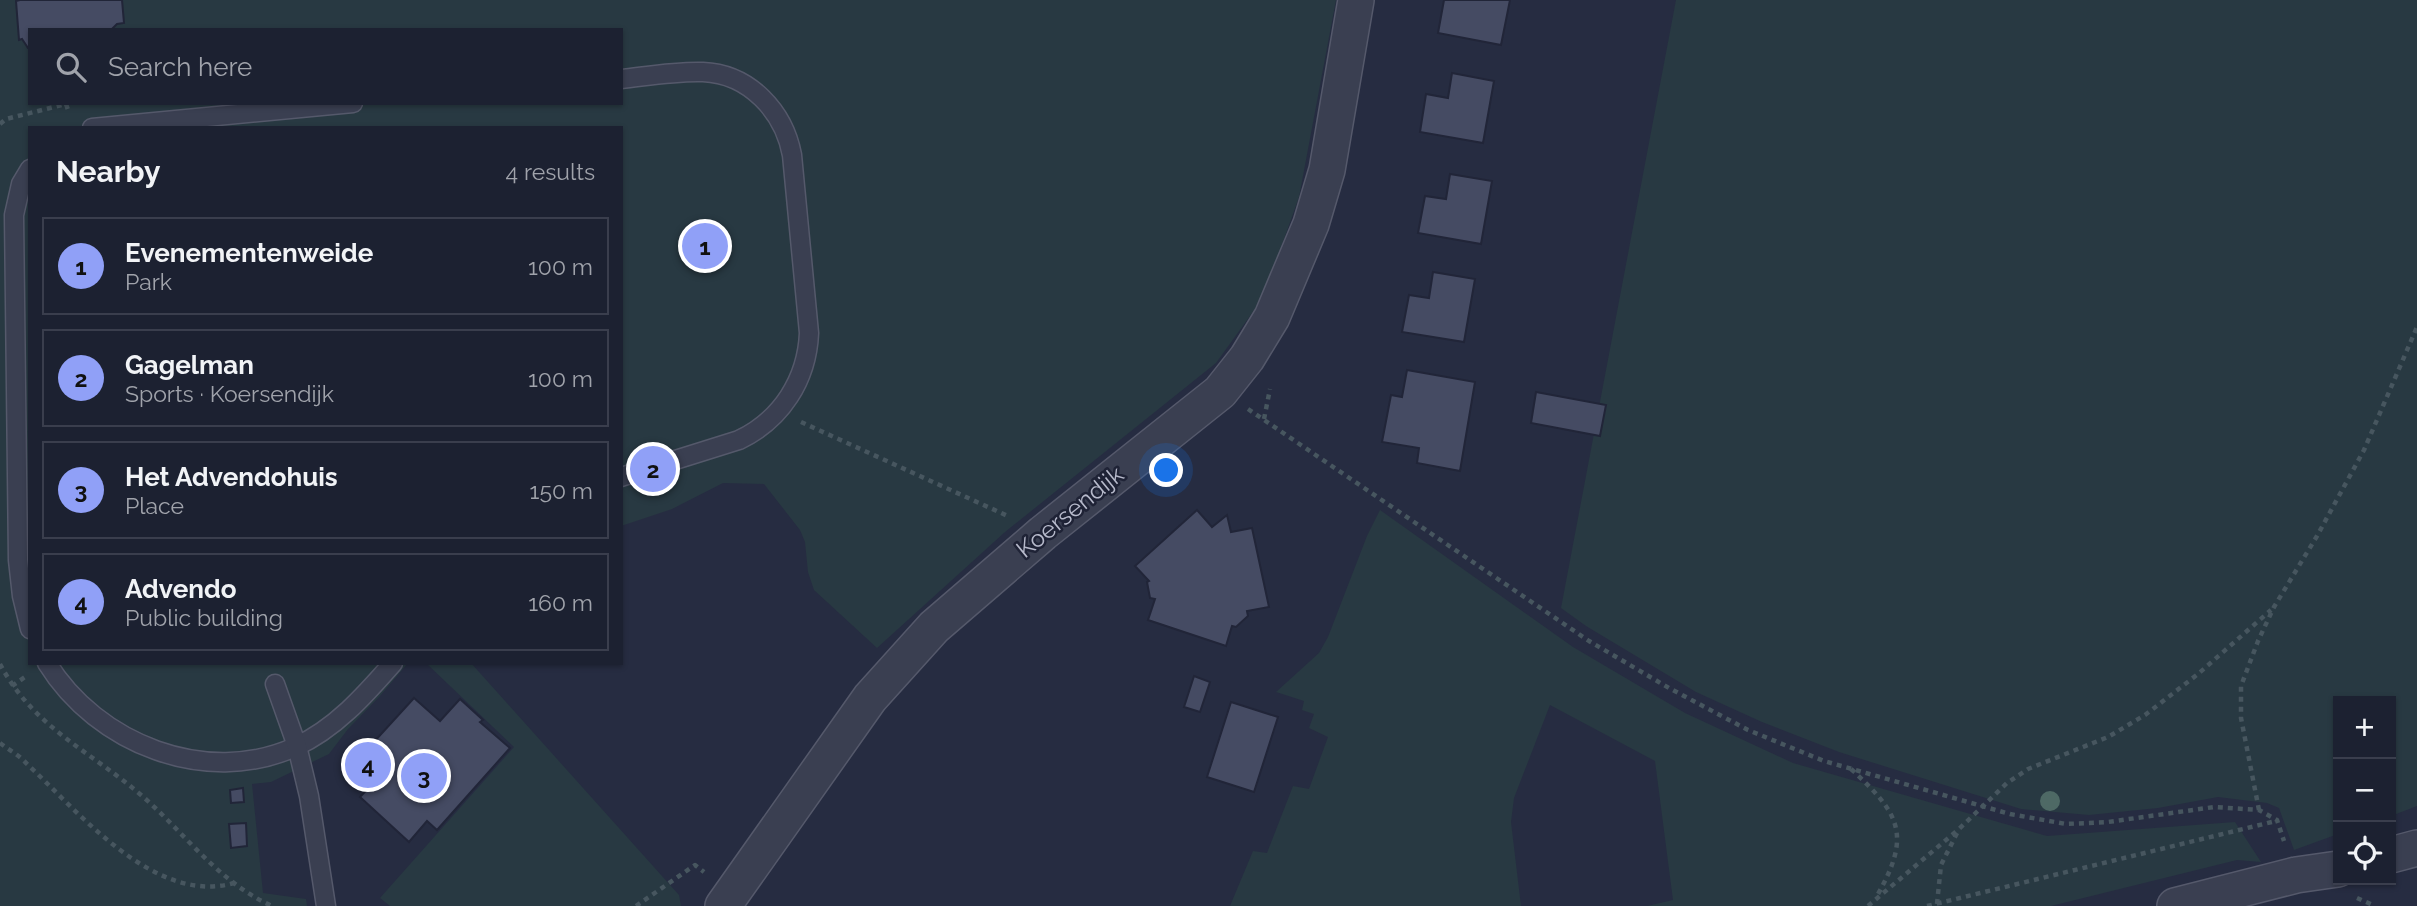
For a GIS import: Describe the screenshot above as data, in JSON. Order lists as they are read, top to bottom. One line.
{"streets":{"street":["Koersendijk"]},"page":{"search":"Search here","heading":["Nearby","4 results"],"list":[{"mark":"1","name":"Evenementenweide","note":"Park","value":"100 m"},{"mark":"2","name":"Gagelman","note":"Sports · Koersendijk","value":"100 m"},{"mark":"3","name":"Het Advendohuis","note":"Place","value":"150 m"},{"mark":"4","name":"Advendo","note":"Public building","value":"160 m"}],"pins":["1","2","4","3"],"map_buttons":["+","−"]}}
